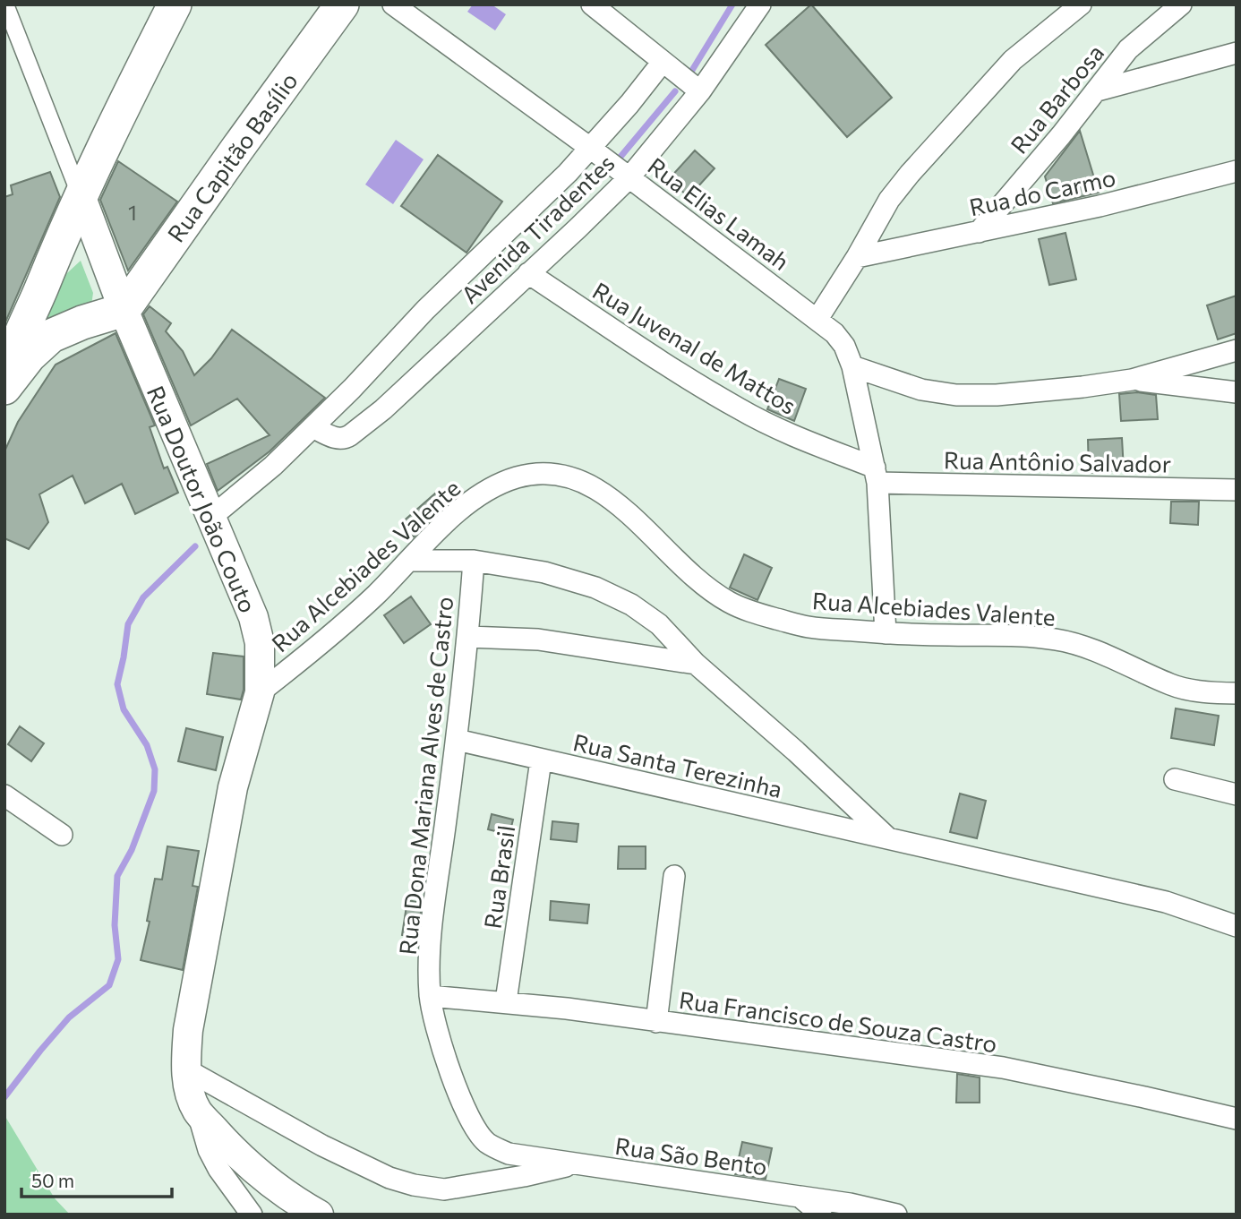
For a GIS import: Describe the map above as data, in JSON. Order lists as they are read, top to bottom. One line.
{"streets":{"main road":["Rua Capitão Basílio","Rua Doutor João Couto"],"street":["Rua Barbosa","Rua do Carmo","Rua Elias Lamah","Avenida Tiradentes","Rua Juvenal de Mattos","Rua Antônio Salvador","Rua Alcebiades Valente","Rua Santa Terezinha","Rua Dona Mariana Alves de Castro","Rua Brasil","Rua Francisco de Souza Castro","Rua São Bento"]},"crossings":[["Rua Barbosa","Rua do Carmo"],["Rua Capitão Basílio","Rua Doutor João Couto"],["Rua Elias Lamah","Avenida Tiradentes"],["Rua Elias Lamah","Rua Juvenal de Mattos"],["Rua Elias Lamah","Rua Antônio Salvador"],["Rua Elias Lamah","Rua Alcebiades Valente"],["Avenida Tiradentes","Rua Juvenal de Mattos"],["Rua Juvenal de Mattos","Rua Antônio Salvador"],["Rua Doutor João Couto","Rua Alcebiades Valente"],["Rua Santa Terezinha","Rua Dona Mariana Alves de Castro"],["Rua Santa Terezinha","Rua Brasil"],["Rua Dona Mariana Alves de Castro","Rua Francisco de Souza Castro"],["Rua Dona Mariana Alves de Castro","Rua São Bento"],["Rua Brasil","Rua Francisco de Souza Castro"]],"house_numbers":["1"],"scale_bar":"50 m"}
